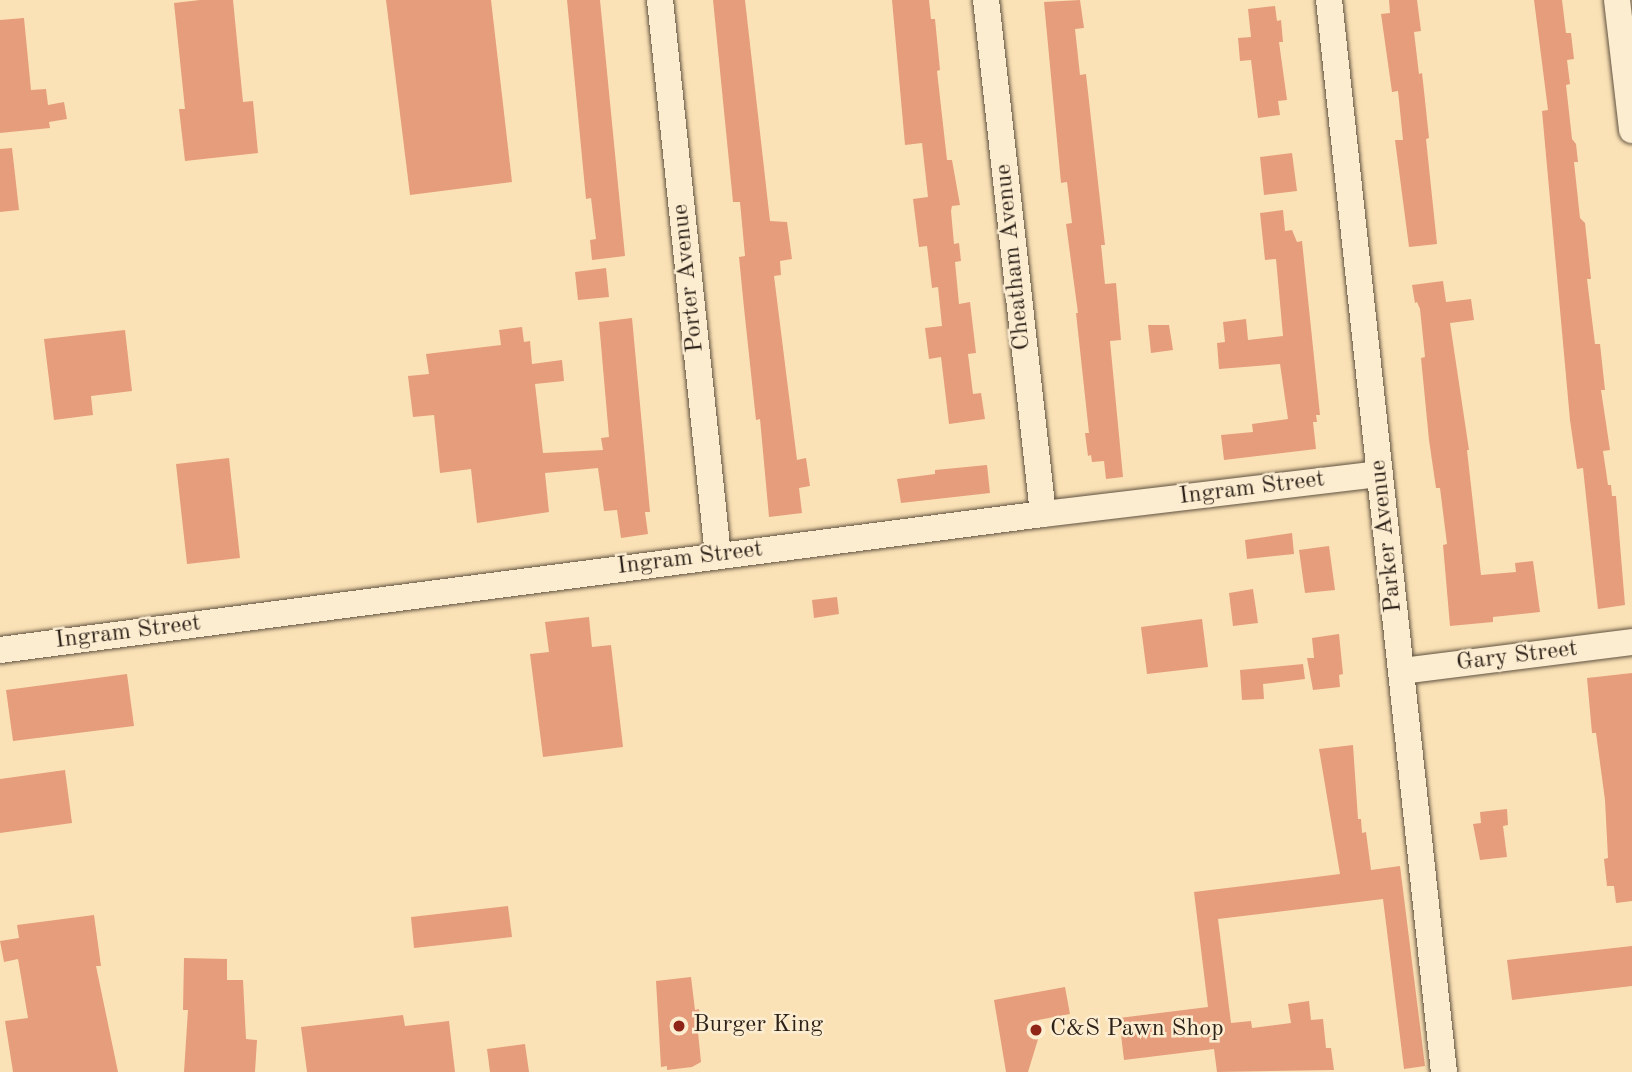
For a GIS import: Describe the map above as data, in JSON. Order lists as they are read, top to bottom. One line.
{"streets":{"street":["Cheatham Avenue","Porter Avenue","Ingram Street","Parker Avenue","Gary Street"]},"crossings":[["Cheatham Avenue","Ingram Street"],["Porter Avenue","Ingram Street"],["Ingram Street","Parker Avenue"],["Parker Avenue","Gary Street"]],"places":["Burger King","C&S Pawn Shop"]}
